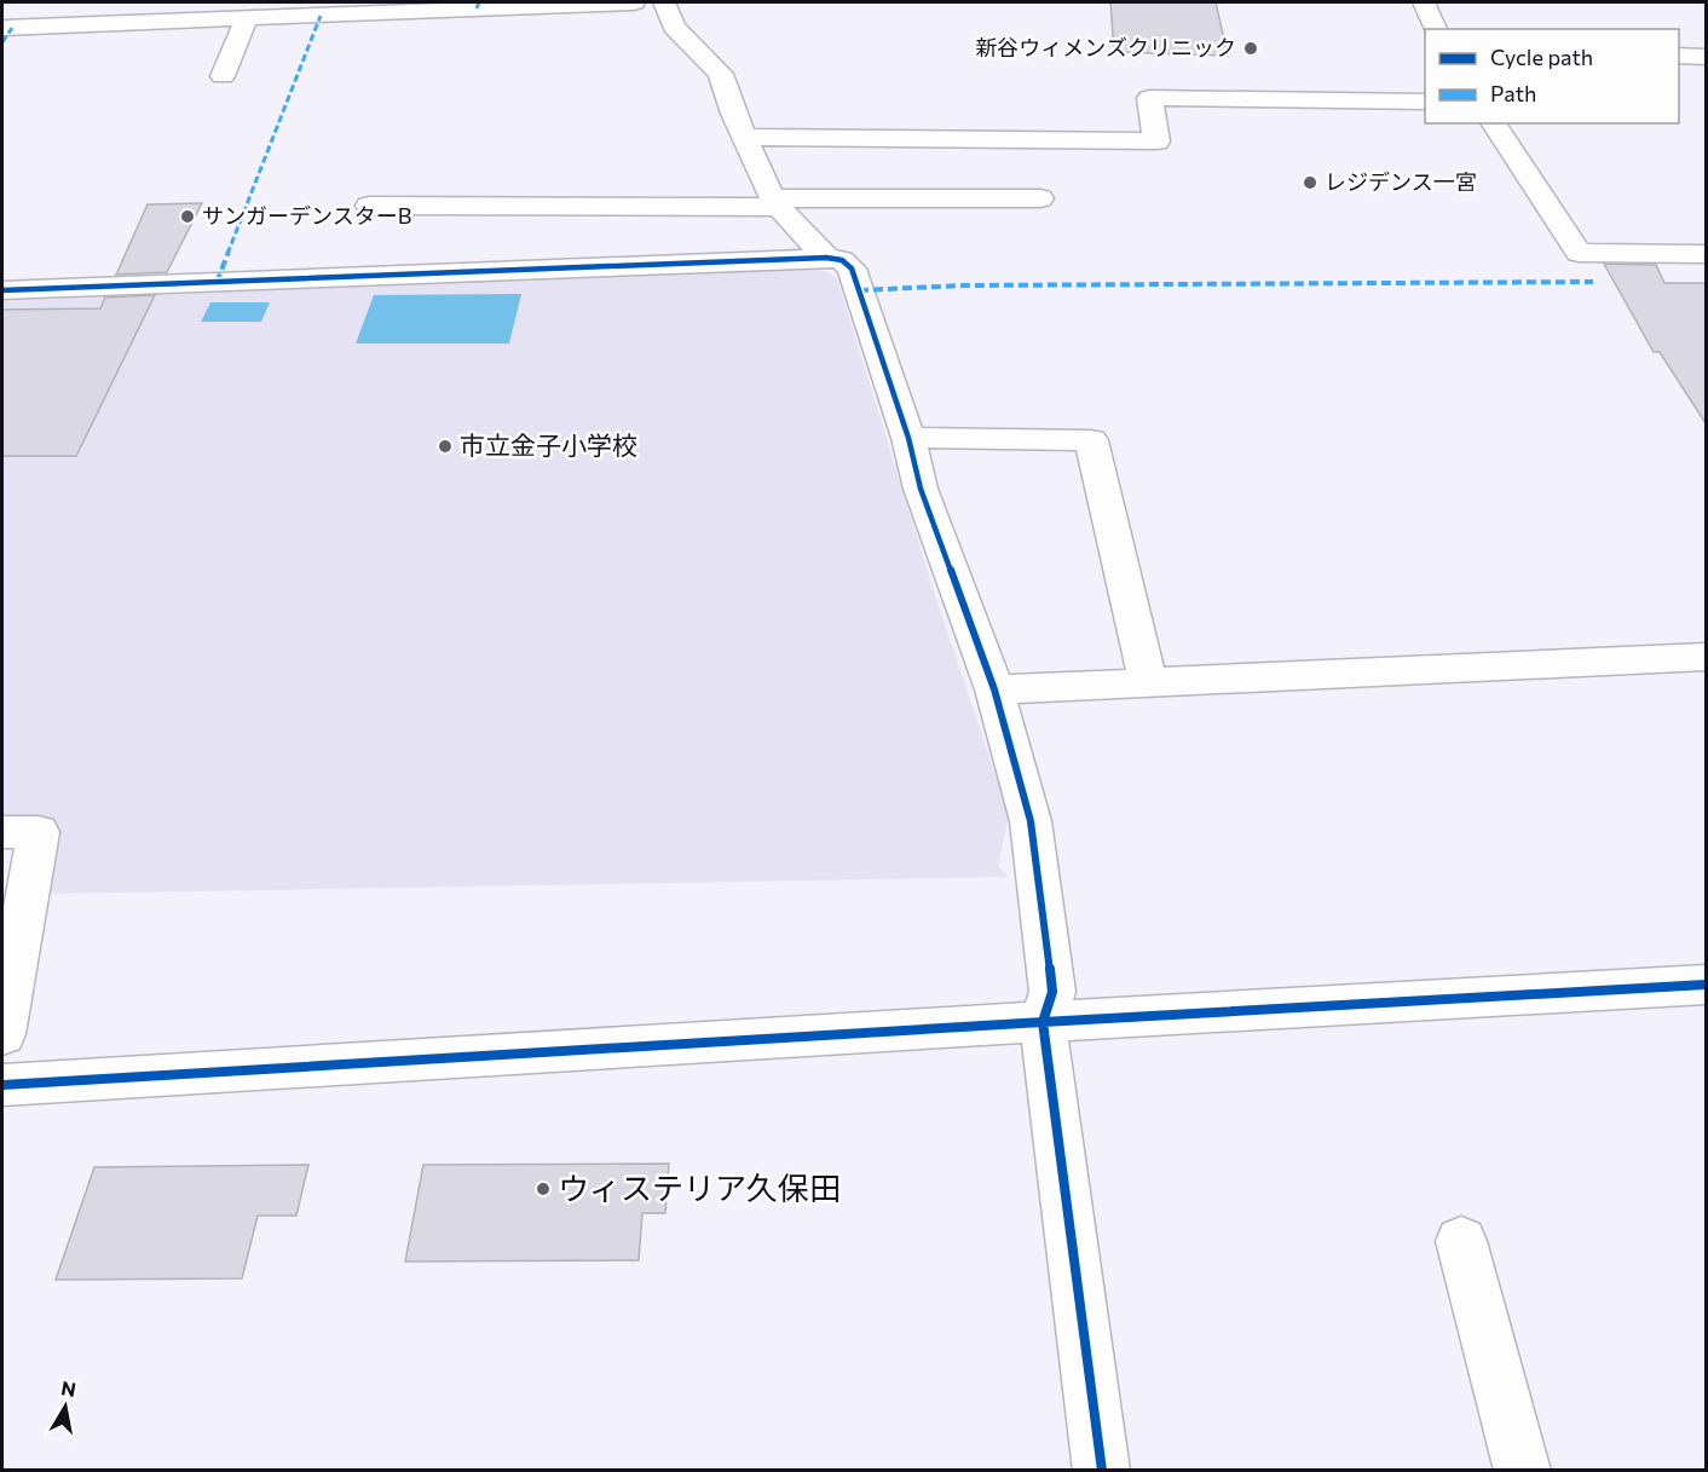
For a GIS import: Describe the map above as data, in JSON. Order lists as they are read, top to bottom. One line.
{"places":["新谷ウィメンズクリニック","レジデンス一宮","サンガーデンスターB","市立金子小学校","ウィステリア久保田"],"legend":["Cycle path","Path"],"north":"top"}
